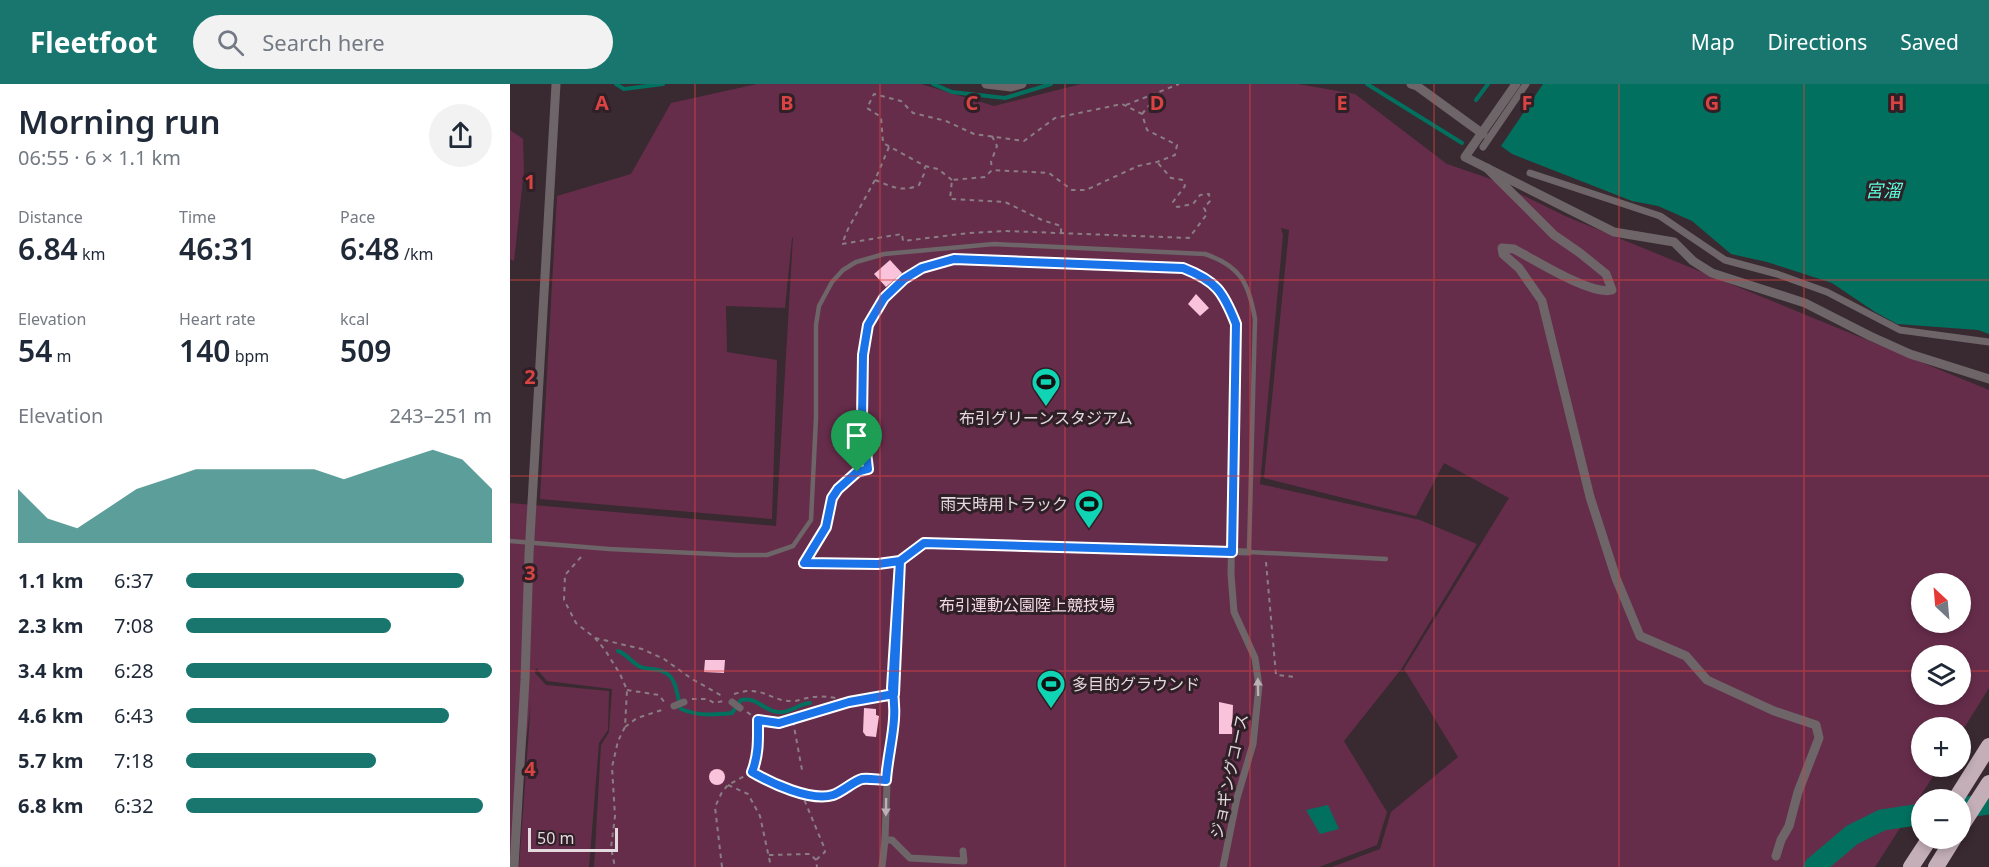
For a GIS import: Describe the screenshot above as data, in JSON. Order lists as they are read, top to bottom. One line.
{"streets":{"street":["ジョギングコース"]},"water":["宮溜"],"parks":["布引運動公園陸上競技場"],"places":{"sports":["布引グリーンスタジアム","雨天時用トラック","多目的グラウンド"]},"scale_bar":"50 m","north":"top left","page":{"header":"Fleetfoot","search":"Search here","nav":["Map","Directions","Saved"],"heading":["Morning run","06:55 · 6 × 1.1 km"],"stats":[["Distance","6.84 km"],["Time","46:31"],["Pace","6:48 /km"],["Elevation","54 m"],["Heart rate","140 bpm"],["kcal","509"]],"chart":["Elevation","243–251 m"],"list":[{"name":"1.1 km","note":"6:37"},{"name":"2.3 km","note":"7:08"},{"name":"3.4 km","note":"6:28"},{"name":"4.6 km","note":"6:43"},{"name":"5.7 km","note":"7:18"},{"name":"6.8 km","note":"6:32"}],"map_buttons":["+","−"],"scale":"50 m"},"grid":{"columns":["A","B","C","D","E","F","G","H"],"rows":["1","2","3","4"]}}
